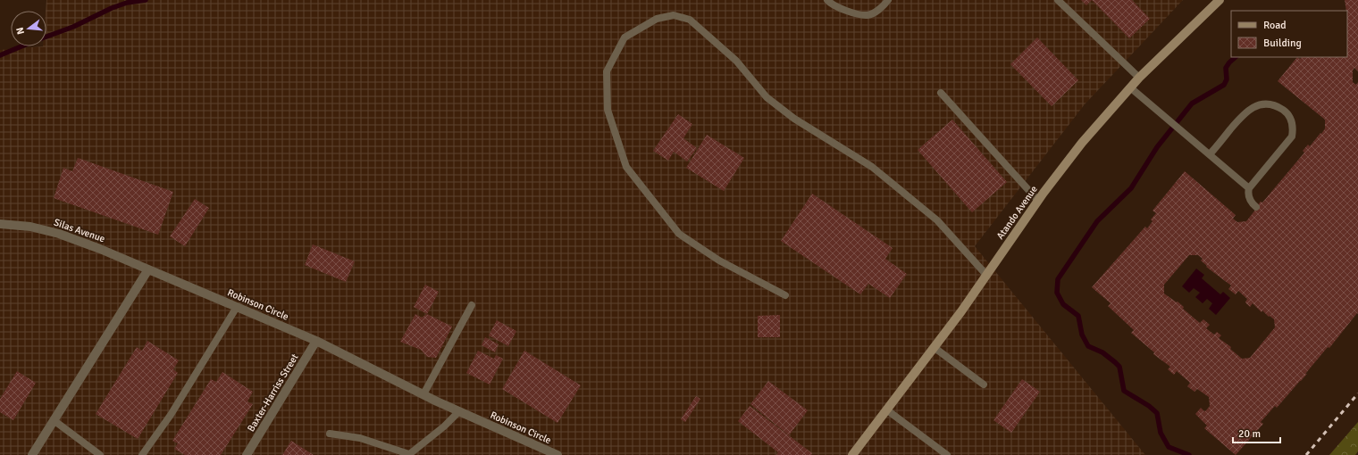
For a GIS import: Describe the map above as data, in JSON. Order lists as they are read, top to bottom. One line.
{"streets":{"main road":["Atando Avenue"],"street":["Silas Avenue","Robinson Circle","Baxter-Harriss Street"]},"crossings":[["Silas Avenue","Robinson Circle"],["Robinson Circle","Baxter-Harriss Street"]],"legend":["Road","Building"],"scale_bar":"20 m","north":"left"}
